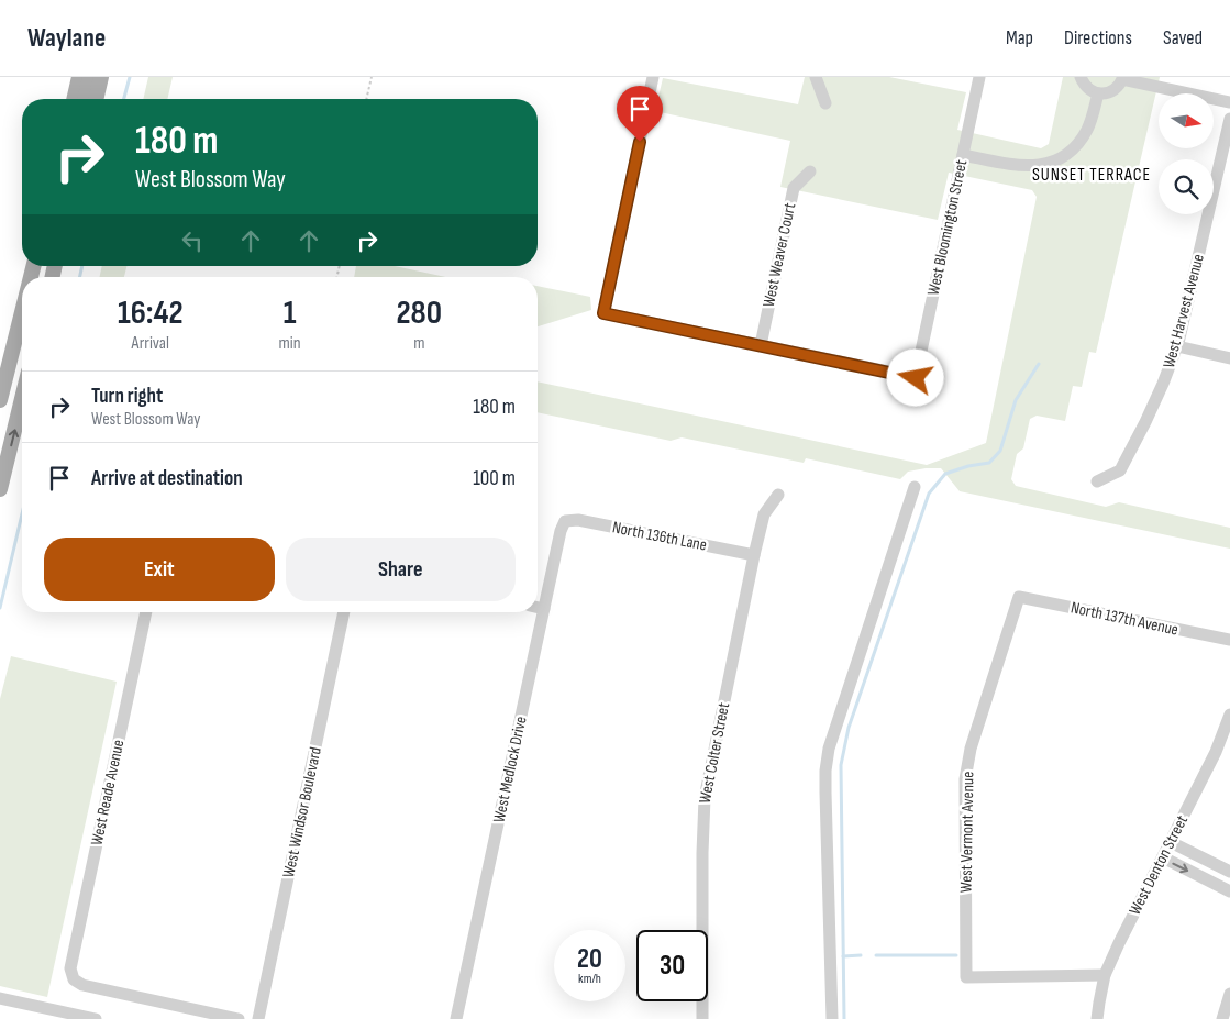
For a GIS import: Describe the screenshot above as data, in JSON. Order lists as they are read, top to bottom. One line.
{"streets":{"street":["West Bloomington Street","West Weaver Court","West Harvest Avenue","North 136th Lane","North 137th Avenue","West Colter Street","West Medlock Drive","West Reade Avenue","West Windsor Boulevard","West Vermont Avenue","West Denton Street"]},"crossings":[["West Bloomington Street","West Weaver Court"],["North 136th Lane","West Colter Street"],["North 136th Lane","West Medlock Drive"],["North 137th Avenue","West Vermont Avenue"],["West Vermont Avenue","West Denton Street"]],"districts":["SUNSET TERRACE"],"north":"right","page":{"header":"Waylane","nav":["Map","Directions","Saved"],"turn":["180 m","West Blossom Way"],"eta":["16:42","Arrival","1","min","280","m"],"list":[{"name":"Turn right","note":"West Blossom Way","value":"180 m"},{"name":"Arrive at destination","value":"100 m"}],"buttons":["Exit","Share"],"speed":"20 km/h","limit":"30"}}
